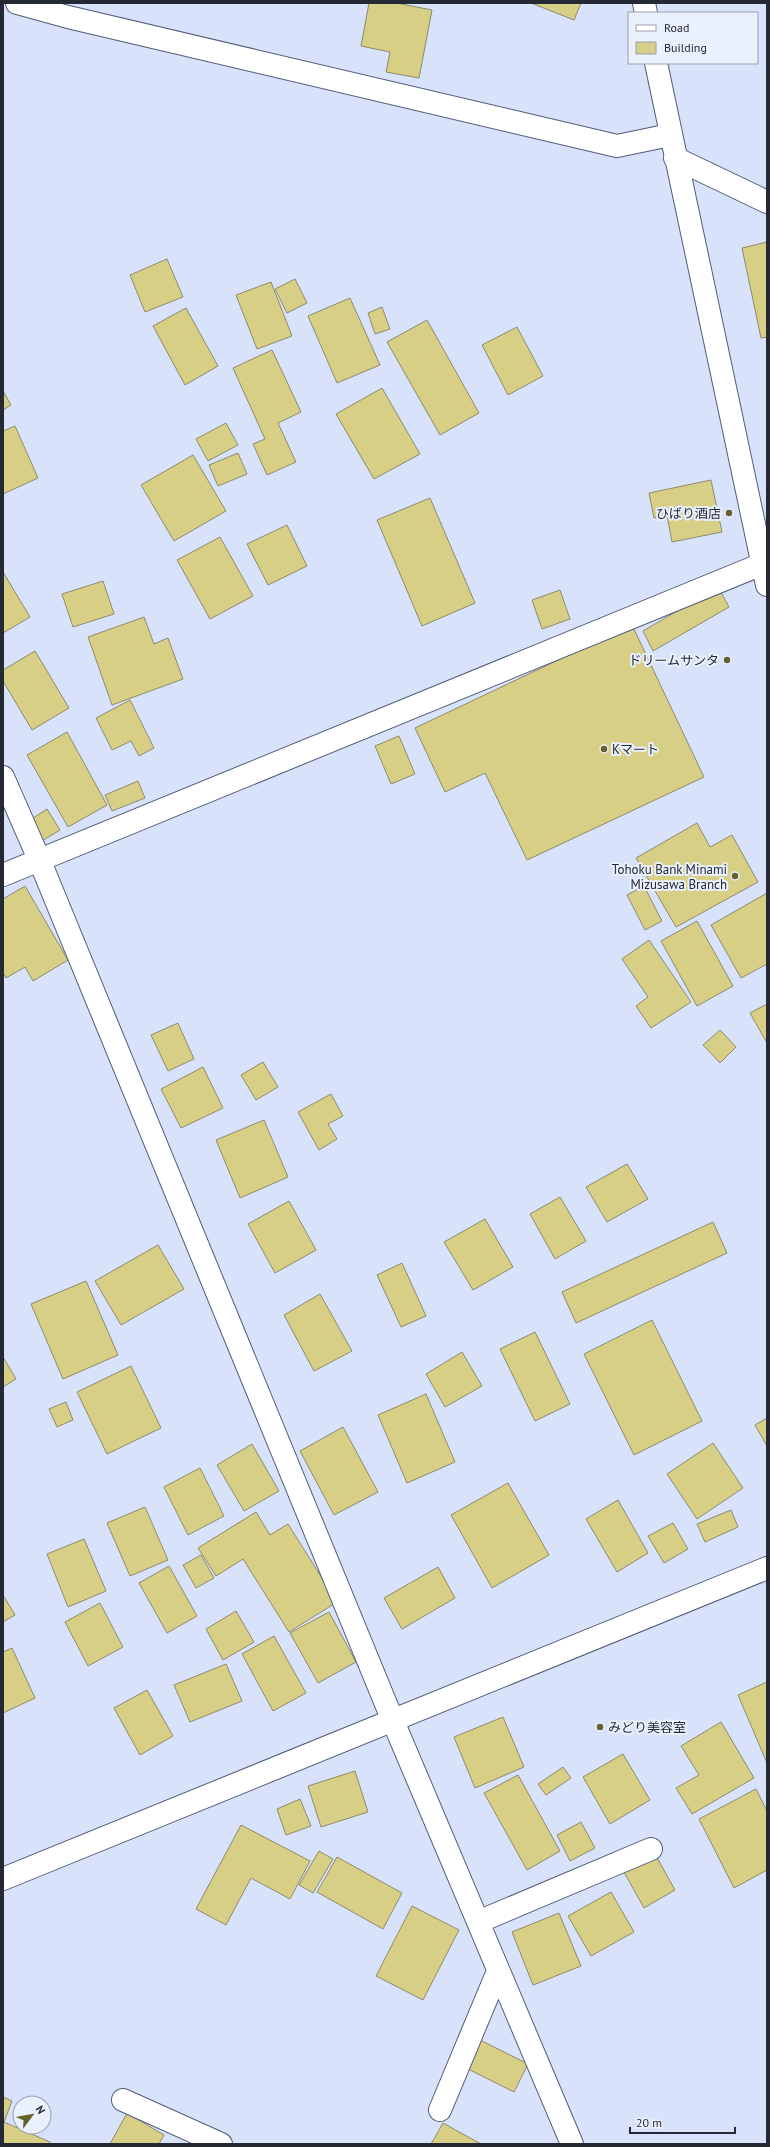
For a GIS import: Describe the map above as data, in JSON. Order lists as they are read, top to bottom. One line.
{"places":["ひばり酒店","ドリームサンタ","Kマート","Tohoku Bank Minami Mizusawa Branch","みどり美容室"],"legend":["Road","Building"],"scale_bar":"20 m","north":"top right"}
